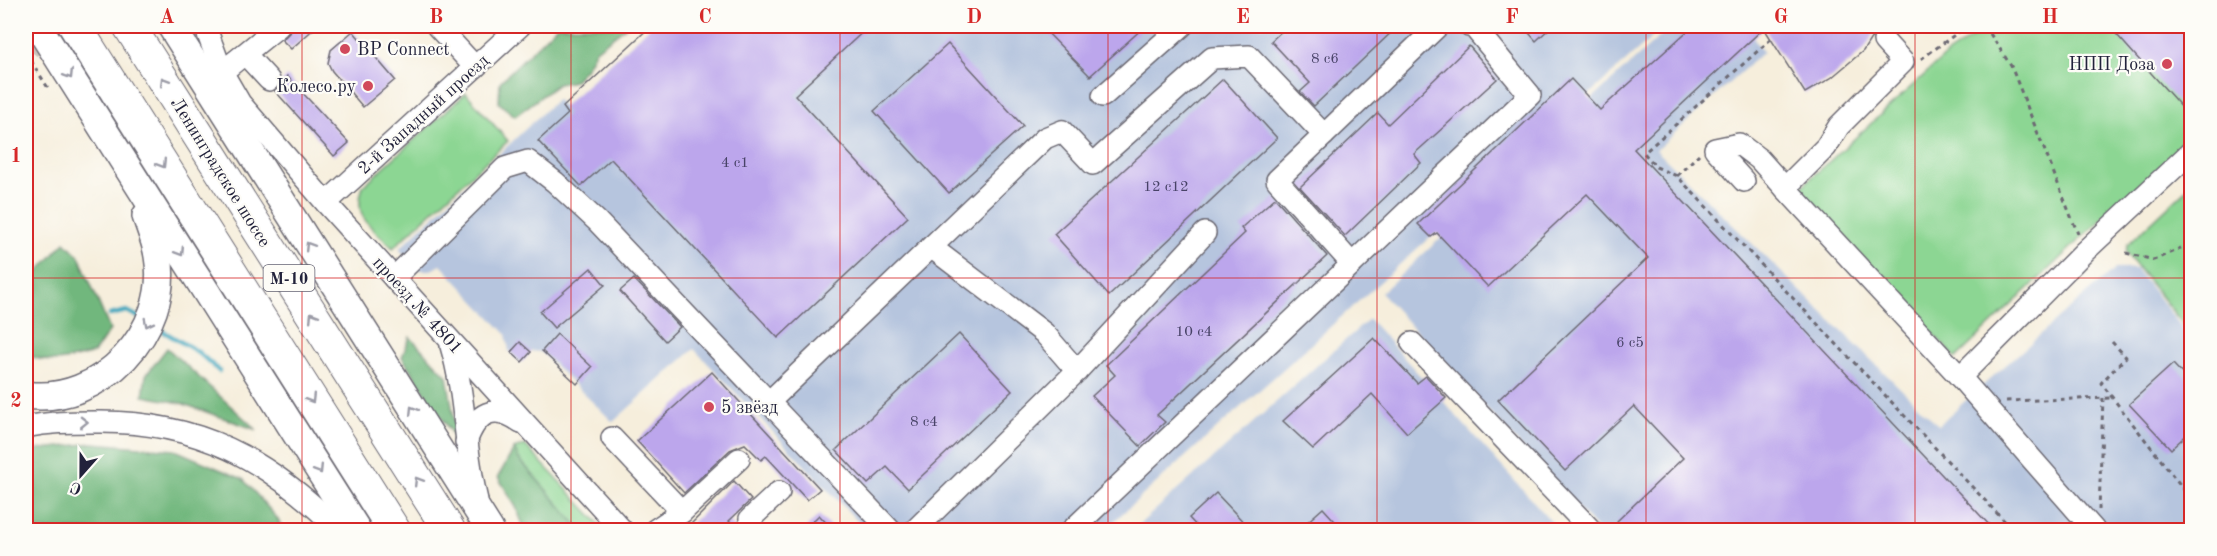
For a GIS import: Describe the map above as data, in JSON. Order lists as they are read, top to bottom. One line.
{"streets":{"highway":["Ленинградское шоссе","М-10"],"street":["2-й Западный проезд","проезд № 4801"]},"crossings":[["2-й Западный проезд","проезд № 4801"],["Ленинградское шоссе","проезд № 4801"]],"places":["ВР Connect","НПП Доза","Колесо.ру","5 звёзд"],"house_numbers":["8 с6","4 с1","12 с12","10 с4","6 с5","8 с4"],"north":"bottom","grid":{"columns":["A","B","C","D","E","F","G","H"],"rows":["1","2"]}}
